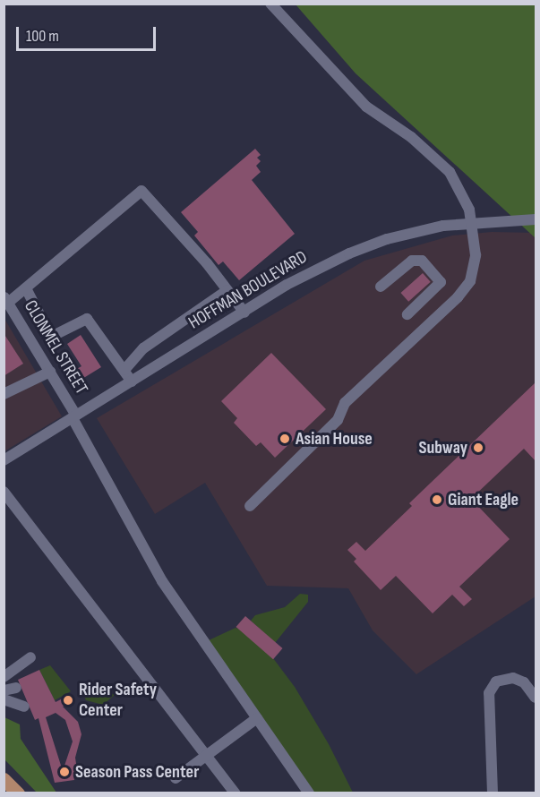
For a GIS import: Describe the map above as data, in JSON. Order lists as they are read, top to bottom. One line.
{"streets":{"street":["HOFFMAN BOULEVARD","CLONMEL STREET"]},"crossings":[["HOFFMAN BOULEVARD","CLONMEL STREET"]],"places":["Asian House","Subway","Giant Eagle","Rider Safety Center","Season Pass Center"],"scale_bar":"100 m"}
